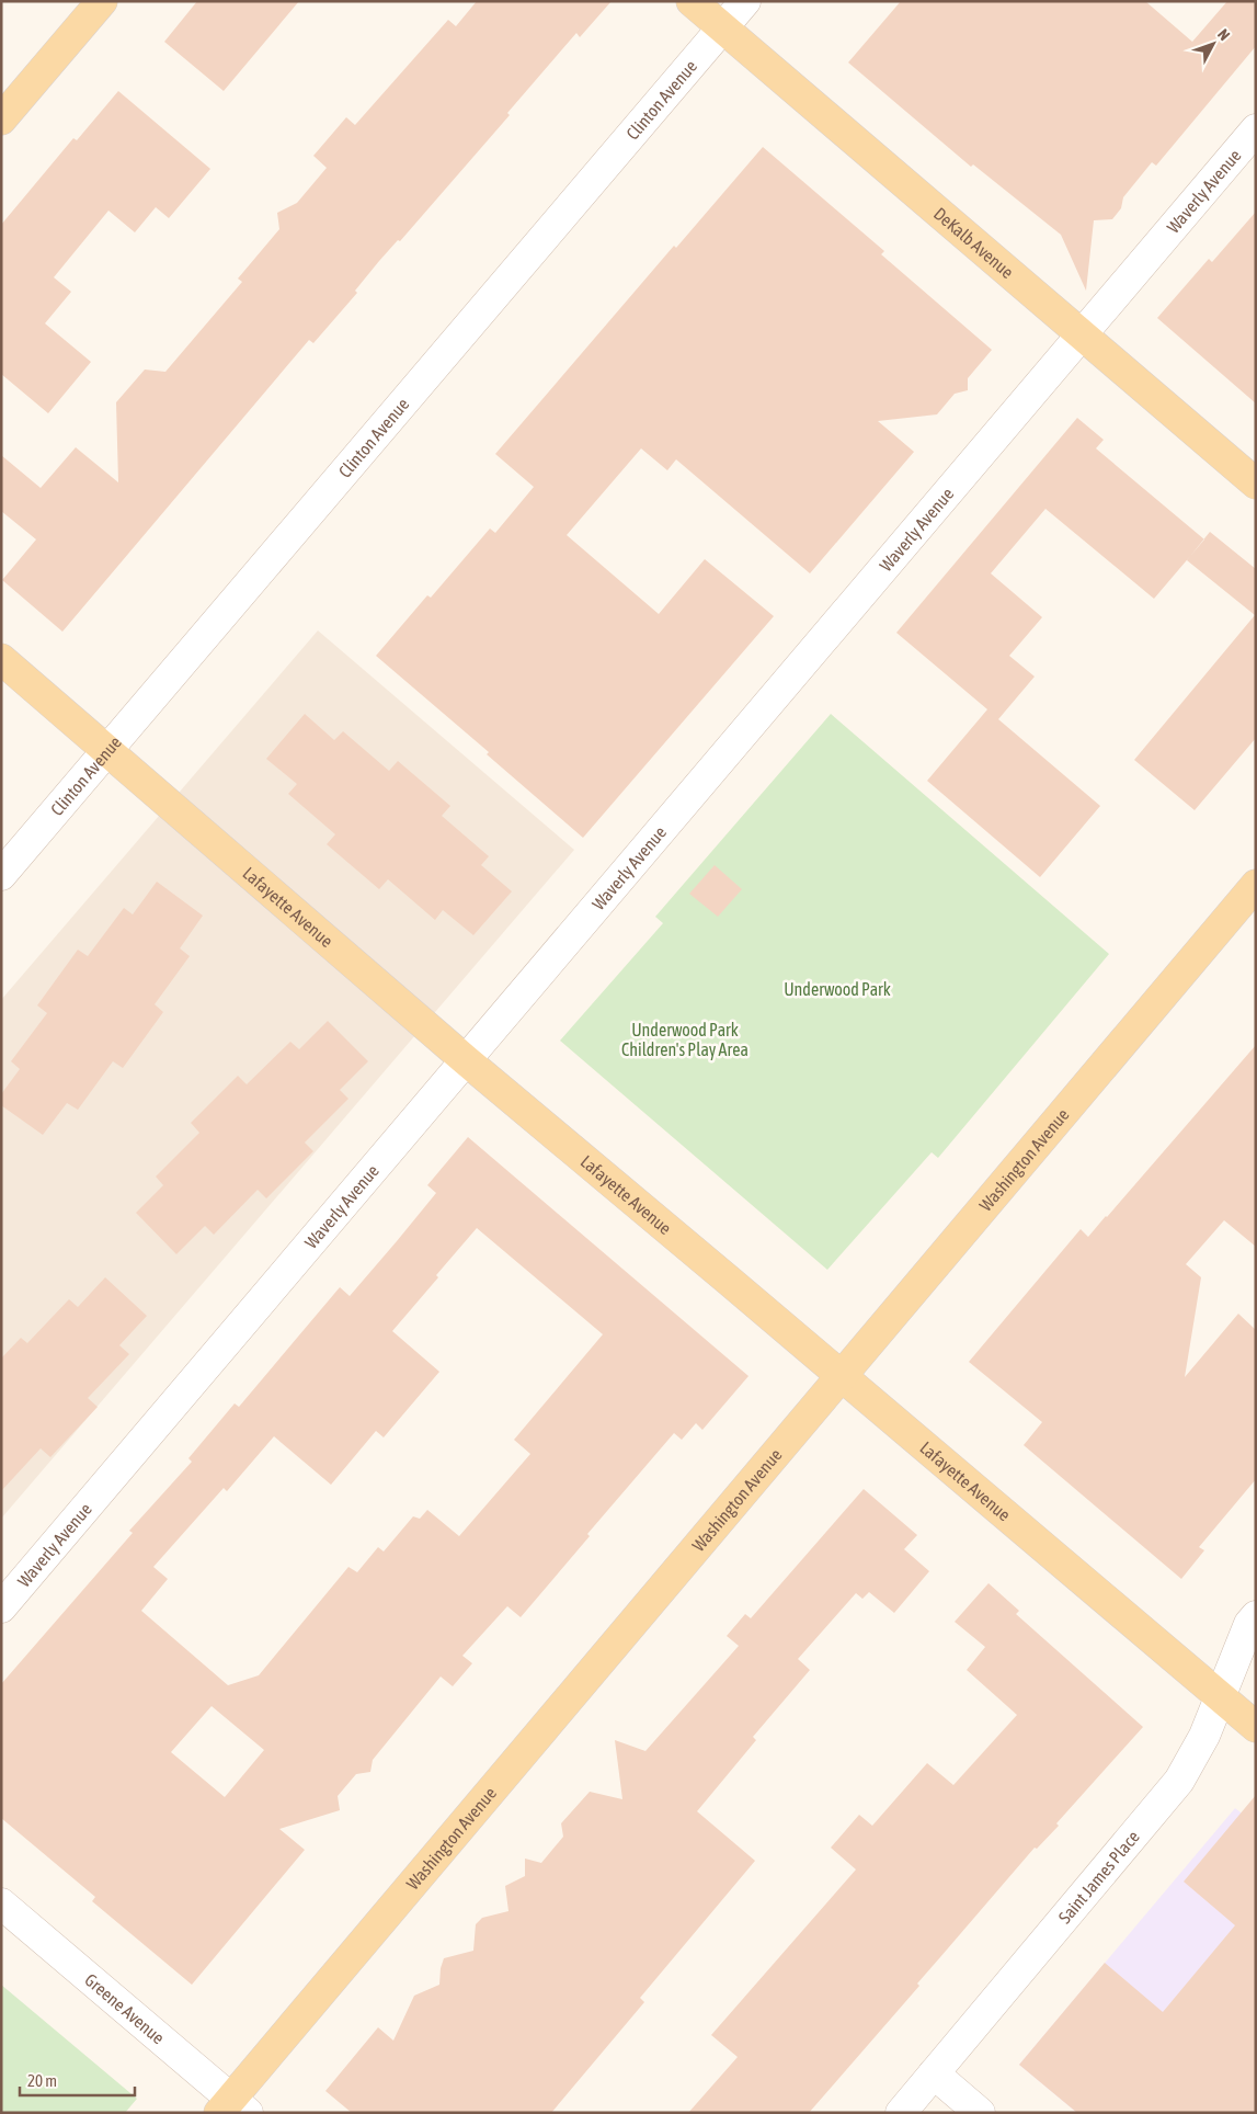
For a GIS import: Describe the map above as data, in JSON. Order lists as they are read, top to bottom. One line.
{"streets":{"main road":["DeKalb Avenue","Lafayette Avenue","Washington Avenue"],"street":["Clinton Avenue","Waverly Avenue","Saint James Place","Greene Avenue"]},"crossings":[["Clinton Avenue","DeKalb Avenue"],["Clinton Avenue","Lafayette Avenue"],["Waverly Avenue","DeKalb Avenue"],["Waverly Avenue","Lafayette Avenue"],["Lafayette Avenue","Washington Avenue"],["Lafayette Avenue","Saint James Place"],["Washington Avenue","Greene Avenue"]],"parks":["Underwood Park","Underwood Park Children's Play Area"],"scale_bar":"20 m","north":"top right"}
